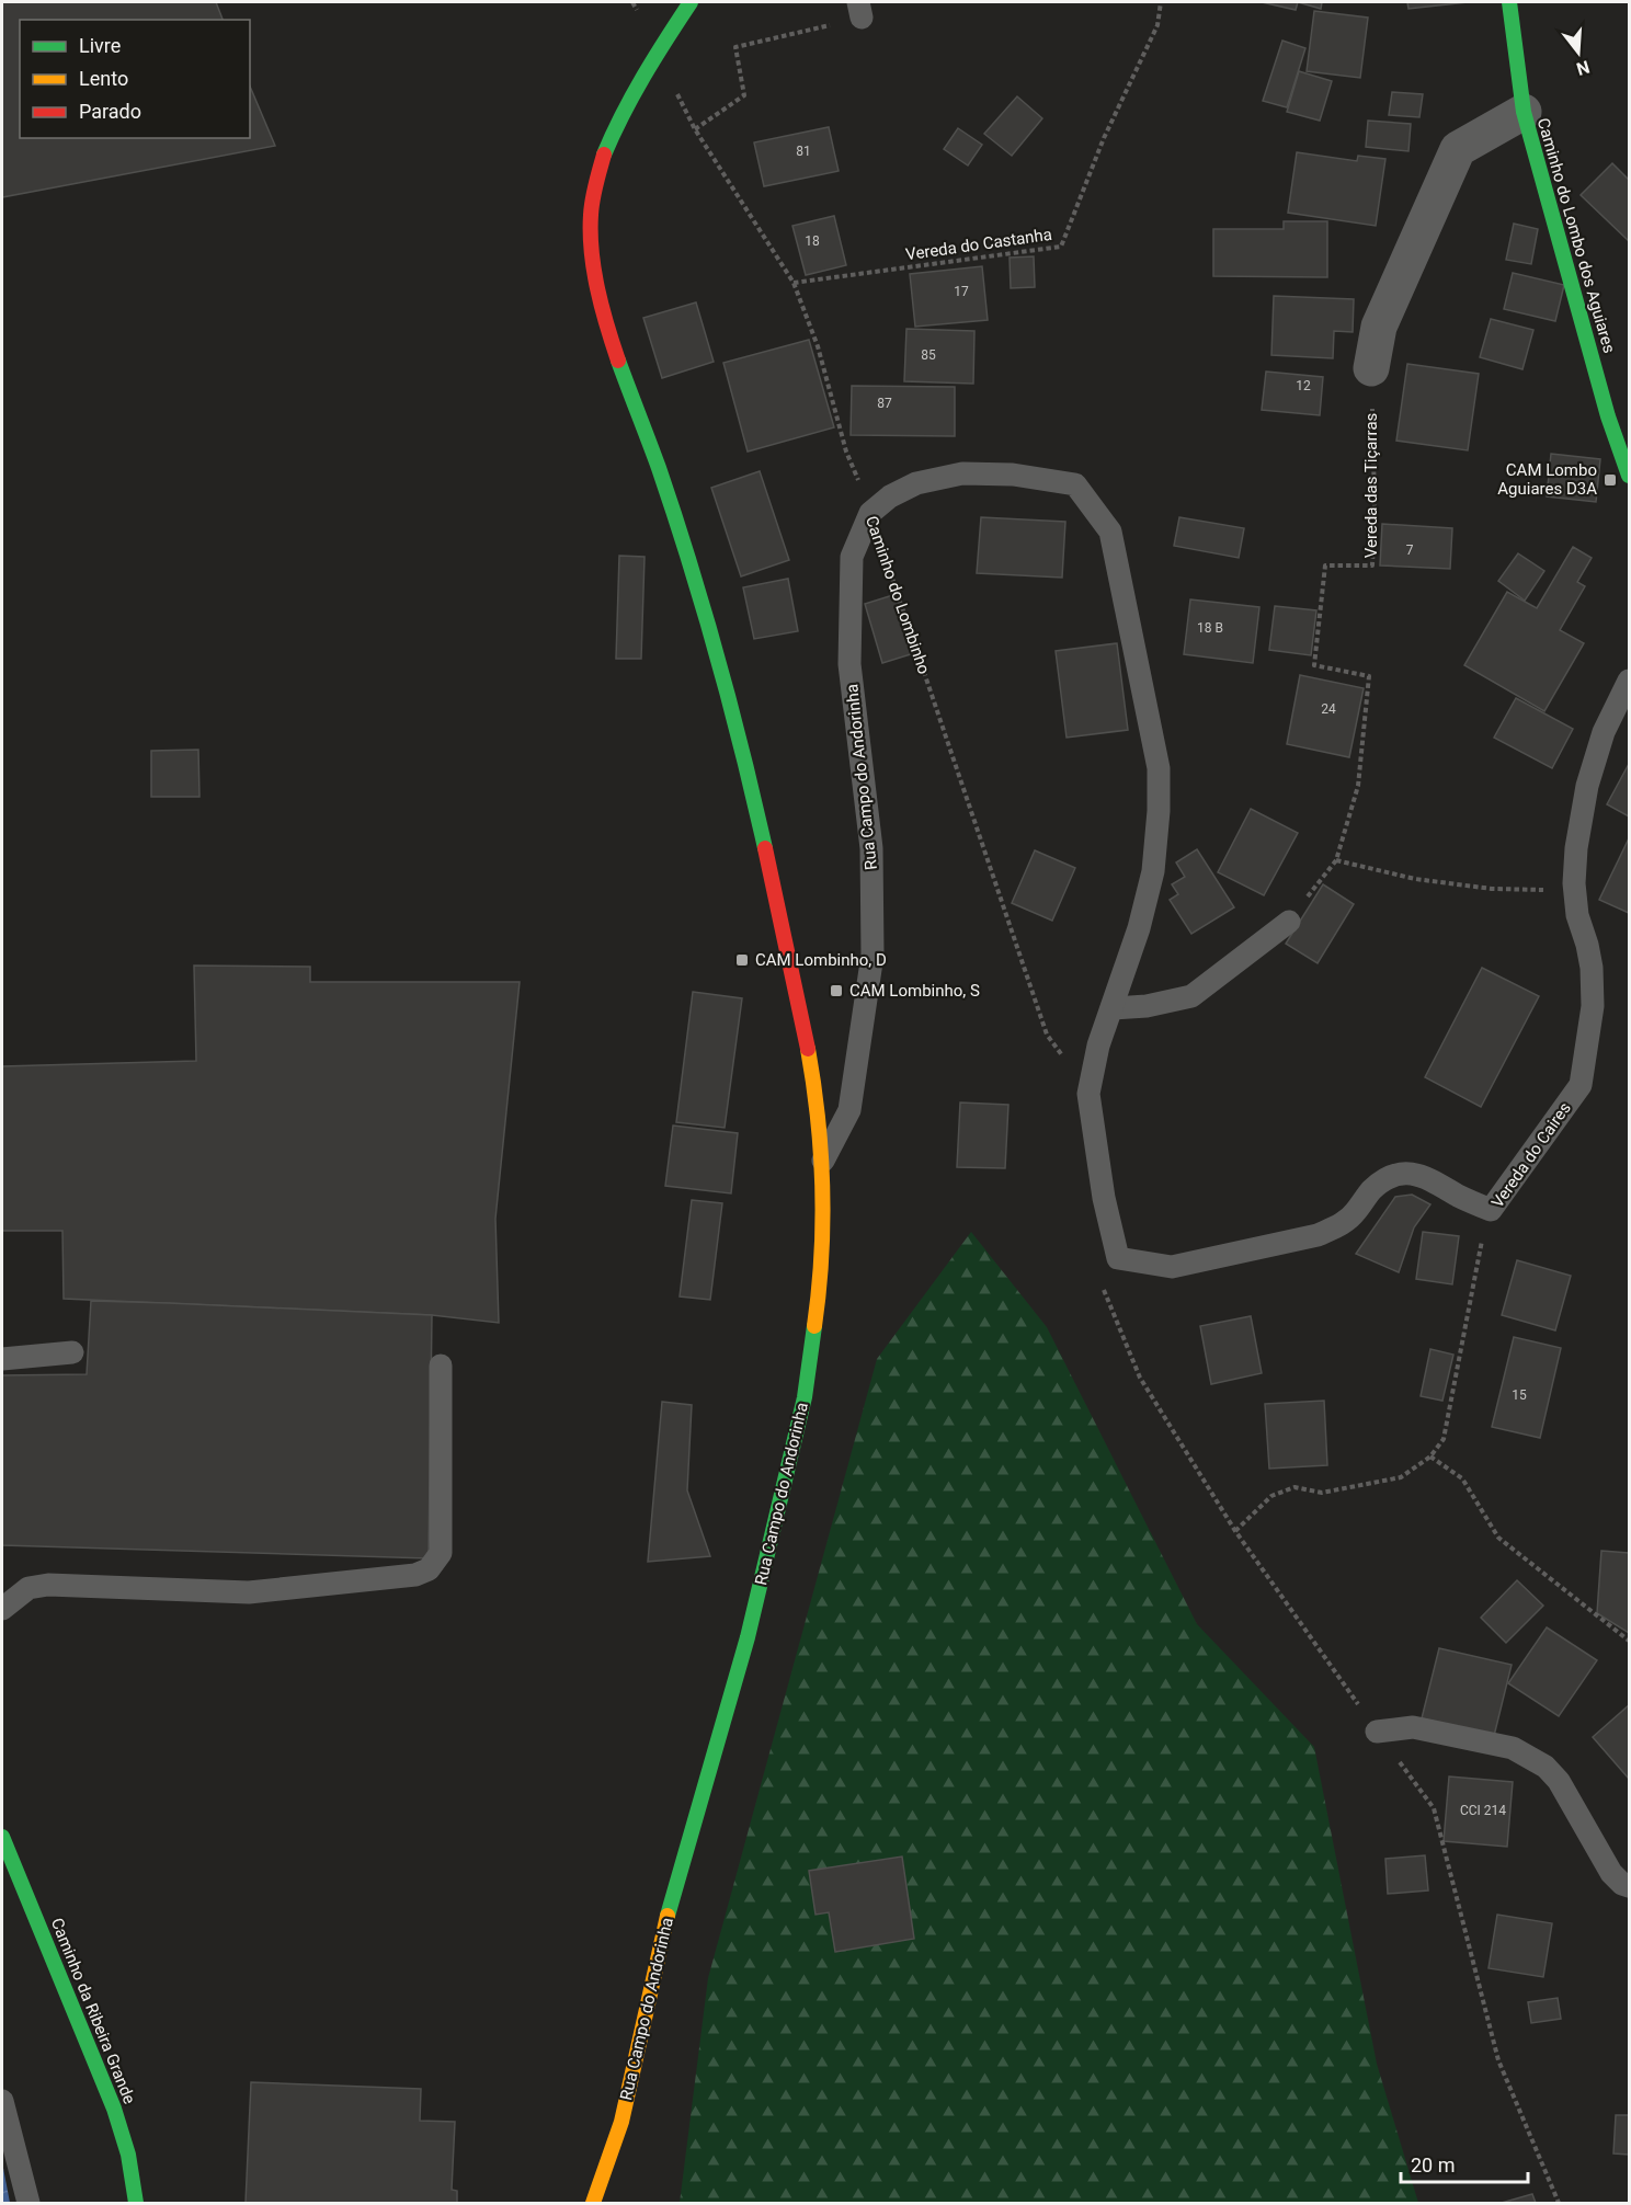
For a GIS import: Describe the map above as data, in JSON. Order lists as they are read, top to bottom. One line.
{"streets":{"street":["Caminho do Lombo dos Aguiares","Rua Campo do Andorinha","Caminho da Ribeira Grande"],"lane":["Vereda do Caires"],"path":["Vereda do Castanha","Vereda das Tiçarras","Caminho do Lombinho"]},"crossings":[["Vereda do Castanha","Caminho do Lombinho"],["Caminho do Lombinho","Rua Campo do Andorinha"]],"places":{"transit":["CAM Lombo Aguiares D3A","CAM Lombinho, D","CAM Lombinho, S"]},"house_numbers":["81","18","17","85","12","87","7","18 B","24","15","CCI 214"],"legend":["Livre","Lento","Parado"],"scale_bar":"20 m","north":"bottom"}
